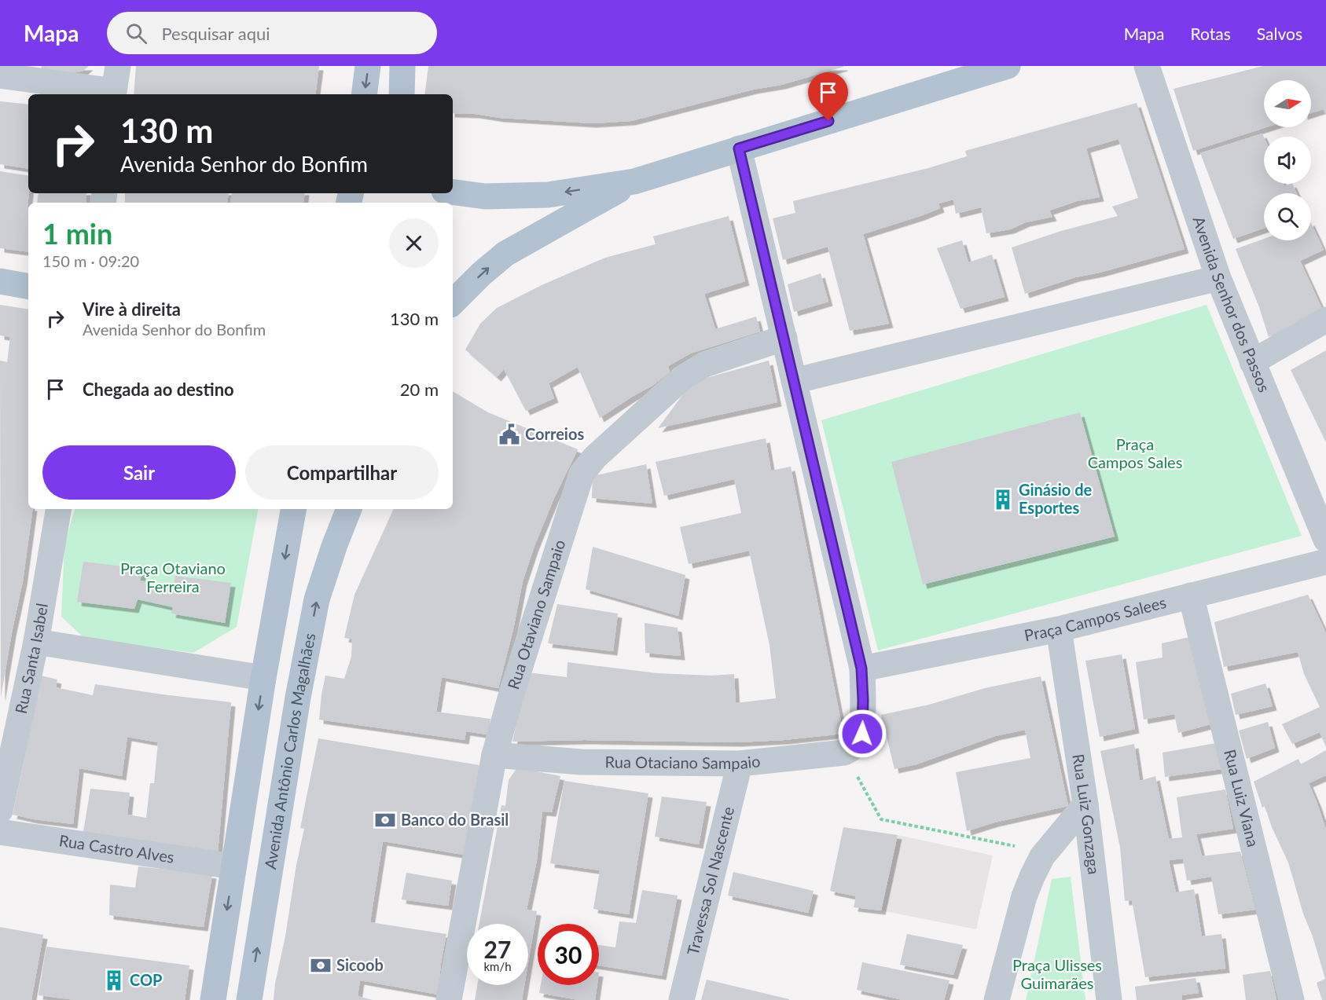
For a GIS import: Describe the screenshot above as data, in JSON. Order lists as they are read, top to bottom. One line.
{"streets":{"main road":["Avenida Antônio Carlos Magalhães"],"street":["Avenida Senhor dos Passos","Rua Otaviano Sampaio","Praça Campos Salees","Rua Santa Isabel","Rua Otaciano Sampaio","Rua Luiz Viana","Rua Luiz Gonzaga","Rua Castro Alves","Travessa Sol Nascente"]},"crossings":[["Rua Otaviano Sampaio","Rua Otaciano Sampaio"],["Praça Campos Salees","Rua Luiz Viana"],["Praça Campos Salees","Rua Luiz Gonzaga"],["Rua Otaciano Sampaio","Travessa Sol Nascente"]],"parks":["Praça Campos Sales","Praça Otaviano Ferreira","Praça Ulisses Guimarães"],"places":{"public building":["Correios"],"building":["Ginásio de Esportes","COP"],"bank":["Banco do Brasil","Sicoob"]},"north":"right","page":{"header":"Mapa","search":"Pesquisar aqui","nav":["Mapa","Rotas","Salvos"],"turn":["130 m","Avenida Senhor do Bonfim"],"heading":["1 min","150 m · 09:20"],"list":[{"name":"Vire à direita","note":"Avenida Senhor do Bonfim","value":"130 m"},{"name":"Chegada ao destino","value":"20 m"}],"buttons":["Sair","Compartilhar"],"speed":"27 km/h","limit":"30"}}
